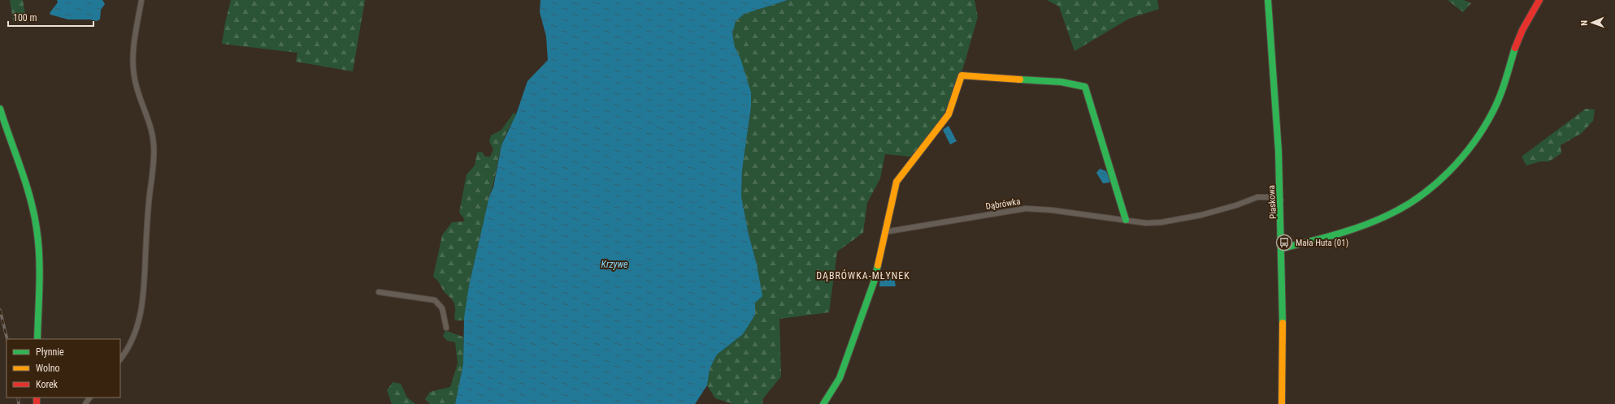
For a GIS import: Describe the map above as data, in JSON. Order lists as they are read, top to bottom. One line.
{"streets":{"street":["Piaskowa","Dąbrówka"]},"crossings":[["Piaskowa","Dąbrówka"]],"districts":["DĄBRÓWKA-MŁYNEK"],"water":["Krzywe"],"places":{"bus stop":["Mała Huta (01)"]},"legend":["Płynnie","Wolno","Korek"],"scale_bar":"100 m","north":"left"}
